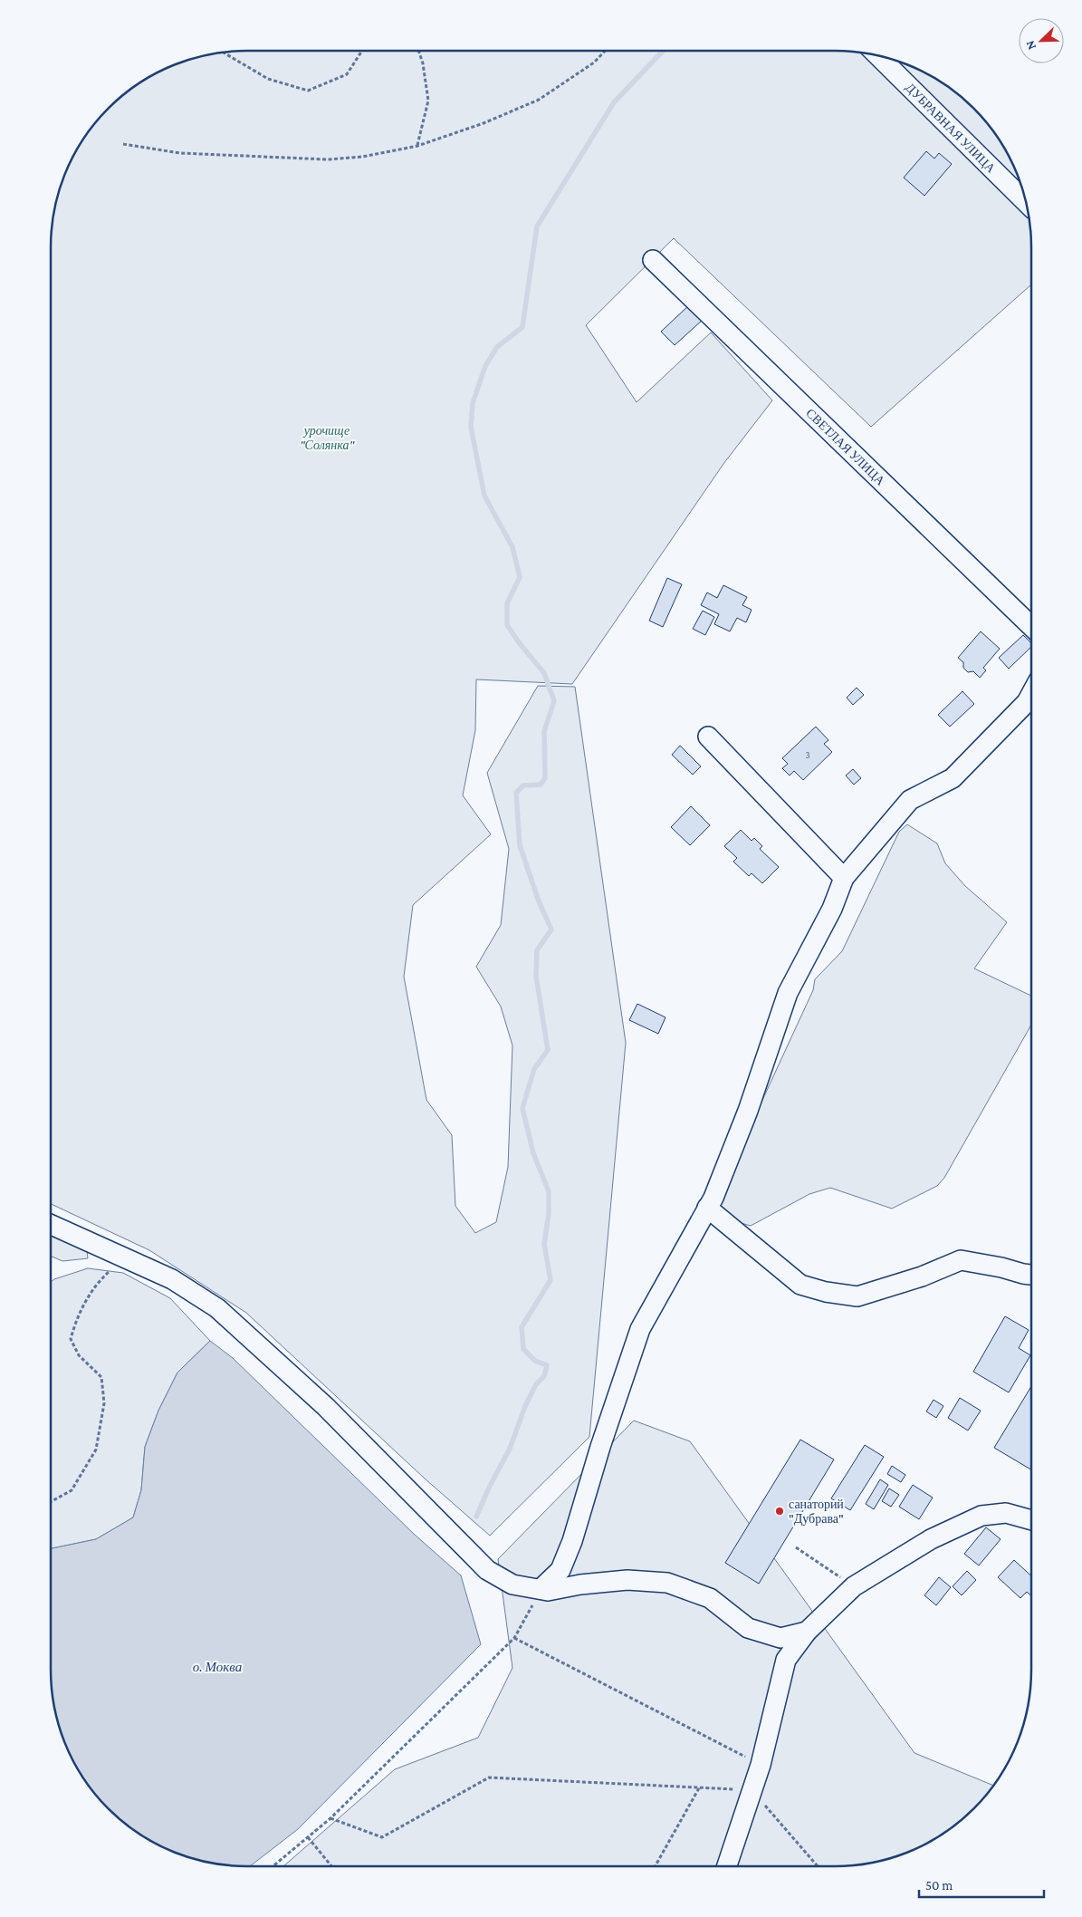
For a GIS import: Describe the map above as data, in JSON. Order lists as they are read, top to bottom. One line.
{"streets":{"street":["ДУБРАВНАЯ УЛИЦА","СВЕТЛАЯ УЛИЦА"]},"water":["о. Моква"],"parks":["урочище \"Солянка\""],"places":["санаторий \"Дубрава\""],"house_numbers":["3"],"scale_bar":"50 m","north":"bottom left"}
